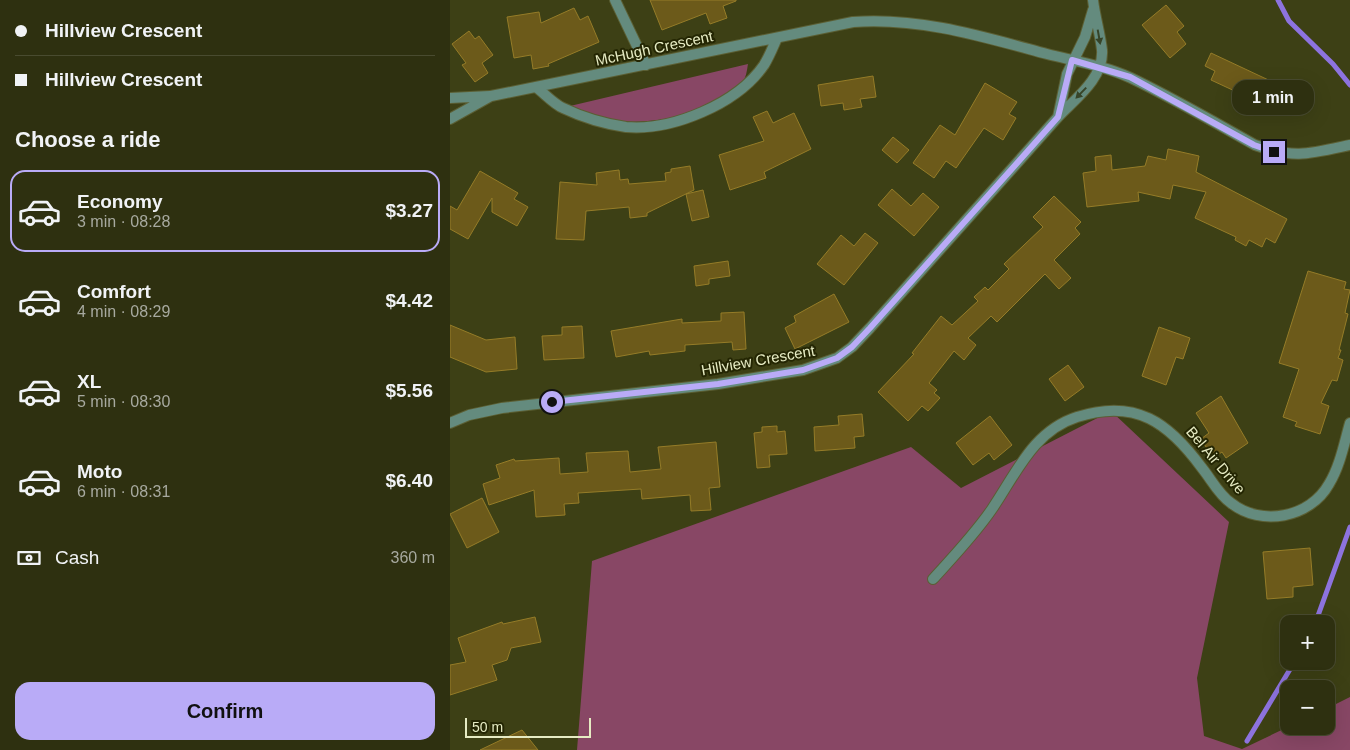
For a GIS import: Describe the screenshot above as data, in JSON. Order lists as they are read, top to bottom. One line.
{"streets":{"street":["McHugh Crescent","Hillview Crescent","Bel Air Drive"]},"crossings":[["McHugh Crescent","Hillview Crescent"]],"scale_bar":"50 m","page":{"banner":["Hillview Crescent","Hillview Crescent"],"bubble":"1 min","heading":"Choose a ride","list":[{"name":"Economy","note":"3 min · 08:28","value":"$3.27"},{"name":"Comfort","note":"4 min · 08:29","value":"$4.42"},{"name":"XL","note":"5 min · 08:30","value":"$5.56"},{"name":"Moto","note":"6 min · 08:31","value":"$6.40"}],"pay":["Cash","360 m"],"map_buttons":["+","−"],"buttons":"Confirm","scale":"50 m"}}
